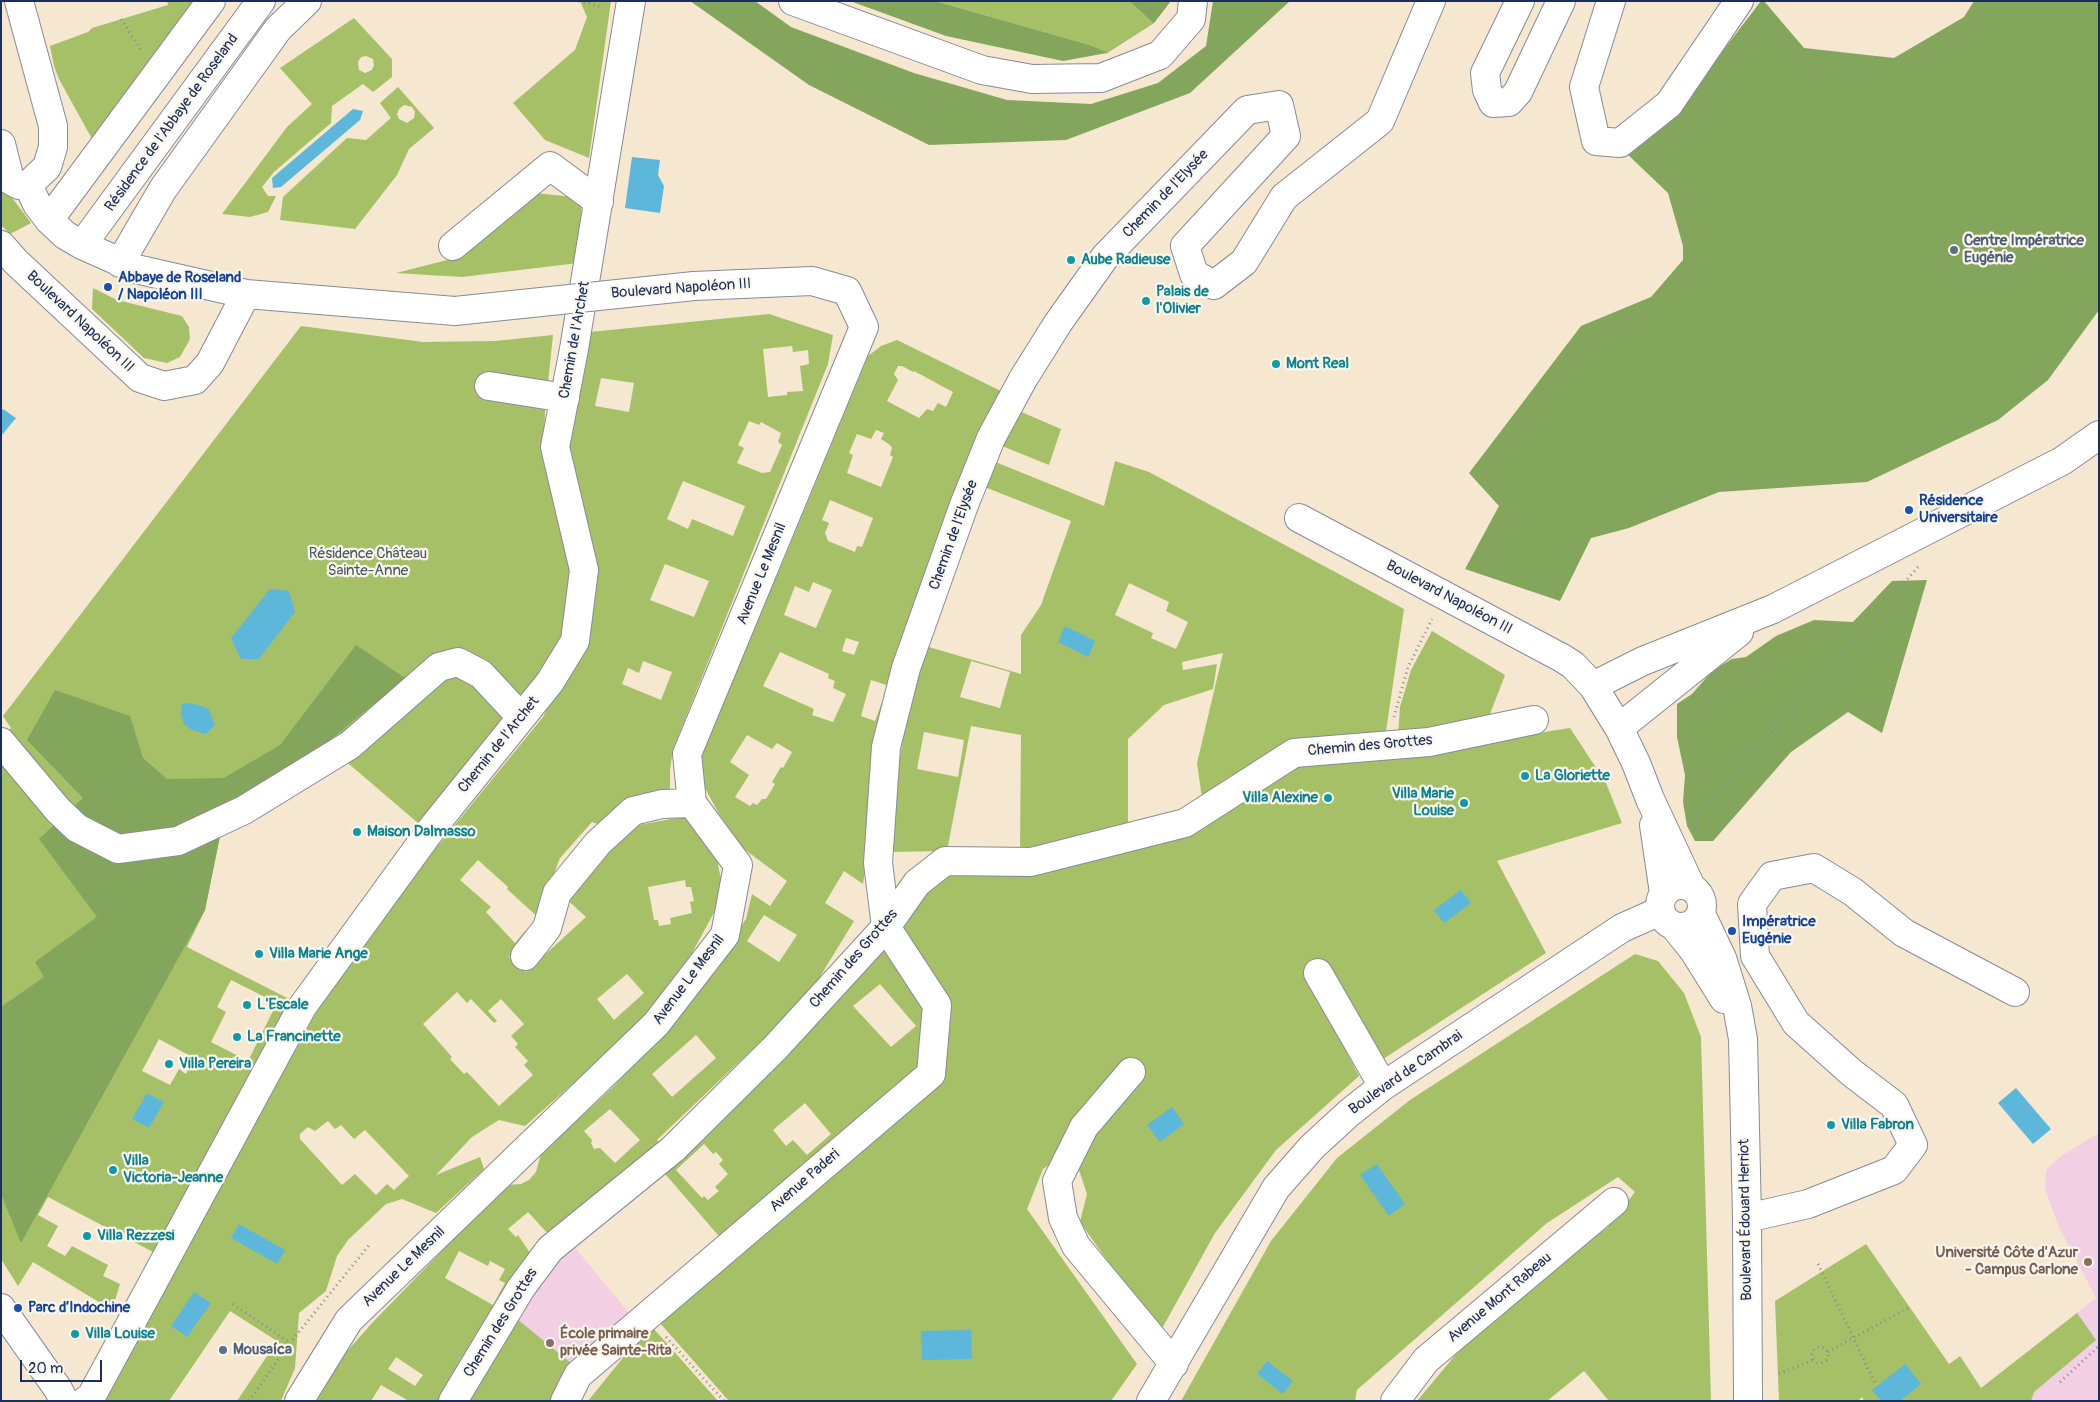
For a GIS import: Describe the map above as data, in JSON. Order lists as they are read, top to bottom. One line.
{"streets":{"street":["Résidence de l'Abbaye de Roseland","Chemin de l'Elysée","Boulevard Napoléon III","Chemin de l'Archet","Avenue Le Mesnil","Chemin des Grottes","Boulevard de Cambrai","Avenue Paderi","Boulevard Édouard Herriot","Avenue Mont Rabeau"]},"crossings":[["Résidence de l'Abbaye de Roseland","Boulevard Napoléon III"],["Chemin de l'Elysée","Chemin des Grottes"],["Chemin de l'Elysée","Avenue Paderi"],["Boulevard Napoléon III","Avenue Le Mesnil"],["Chemin des Grottes","Avenue Paderi"],["Boulevard de Cambrai","Boulevard Édouard Herriot"]],"parks":["Résidence Château Sainte-Anne"],"places":["Centre Impératrice Eugénie","Aube Radieuse","Abbaye de Roseland / Napoléon III","Palais de l'Olivier","Mont Real","Résidence Universitaire","La Gloriette","Villa Alexine","Villa Marie Louise","Maison Dalmasso","Impératrice Eugénie","Villa Marie Ange","L'Escale","La Francinette","Villa Pereira","Villa Fabron","Villa Victoria-Jeanne","Villa Rezzesi","Université Côte d'Azur - Campus Carlone","Parc d’Indochine","Villa Louise","École primaire privée Sainte-Rita","Mousaíca"],"scale_bar":"20 m"}
